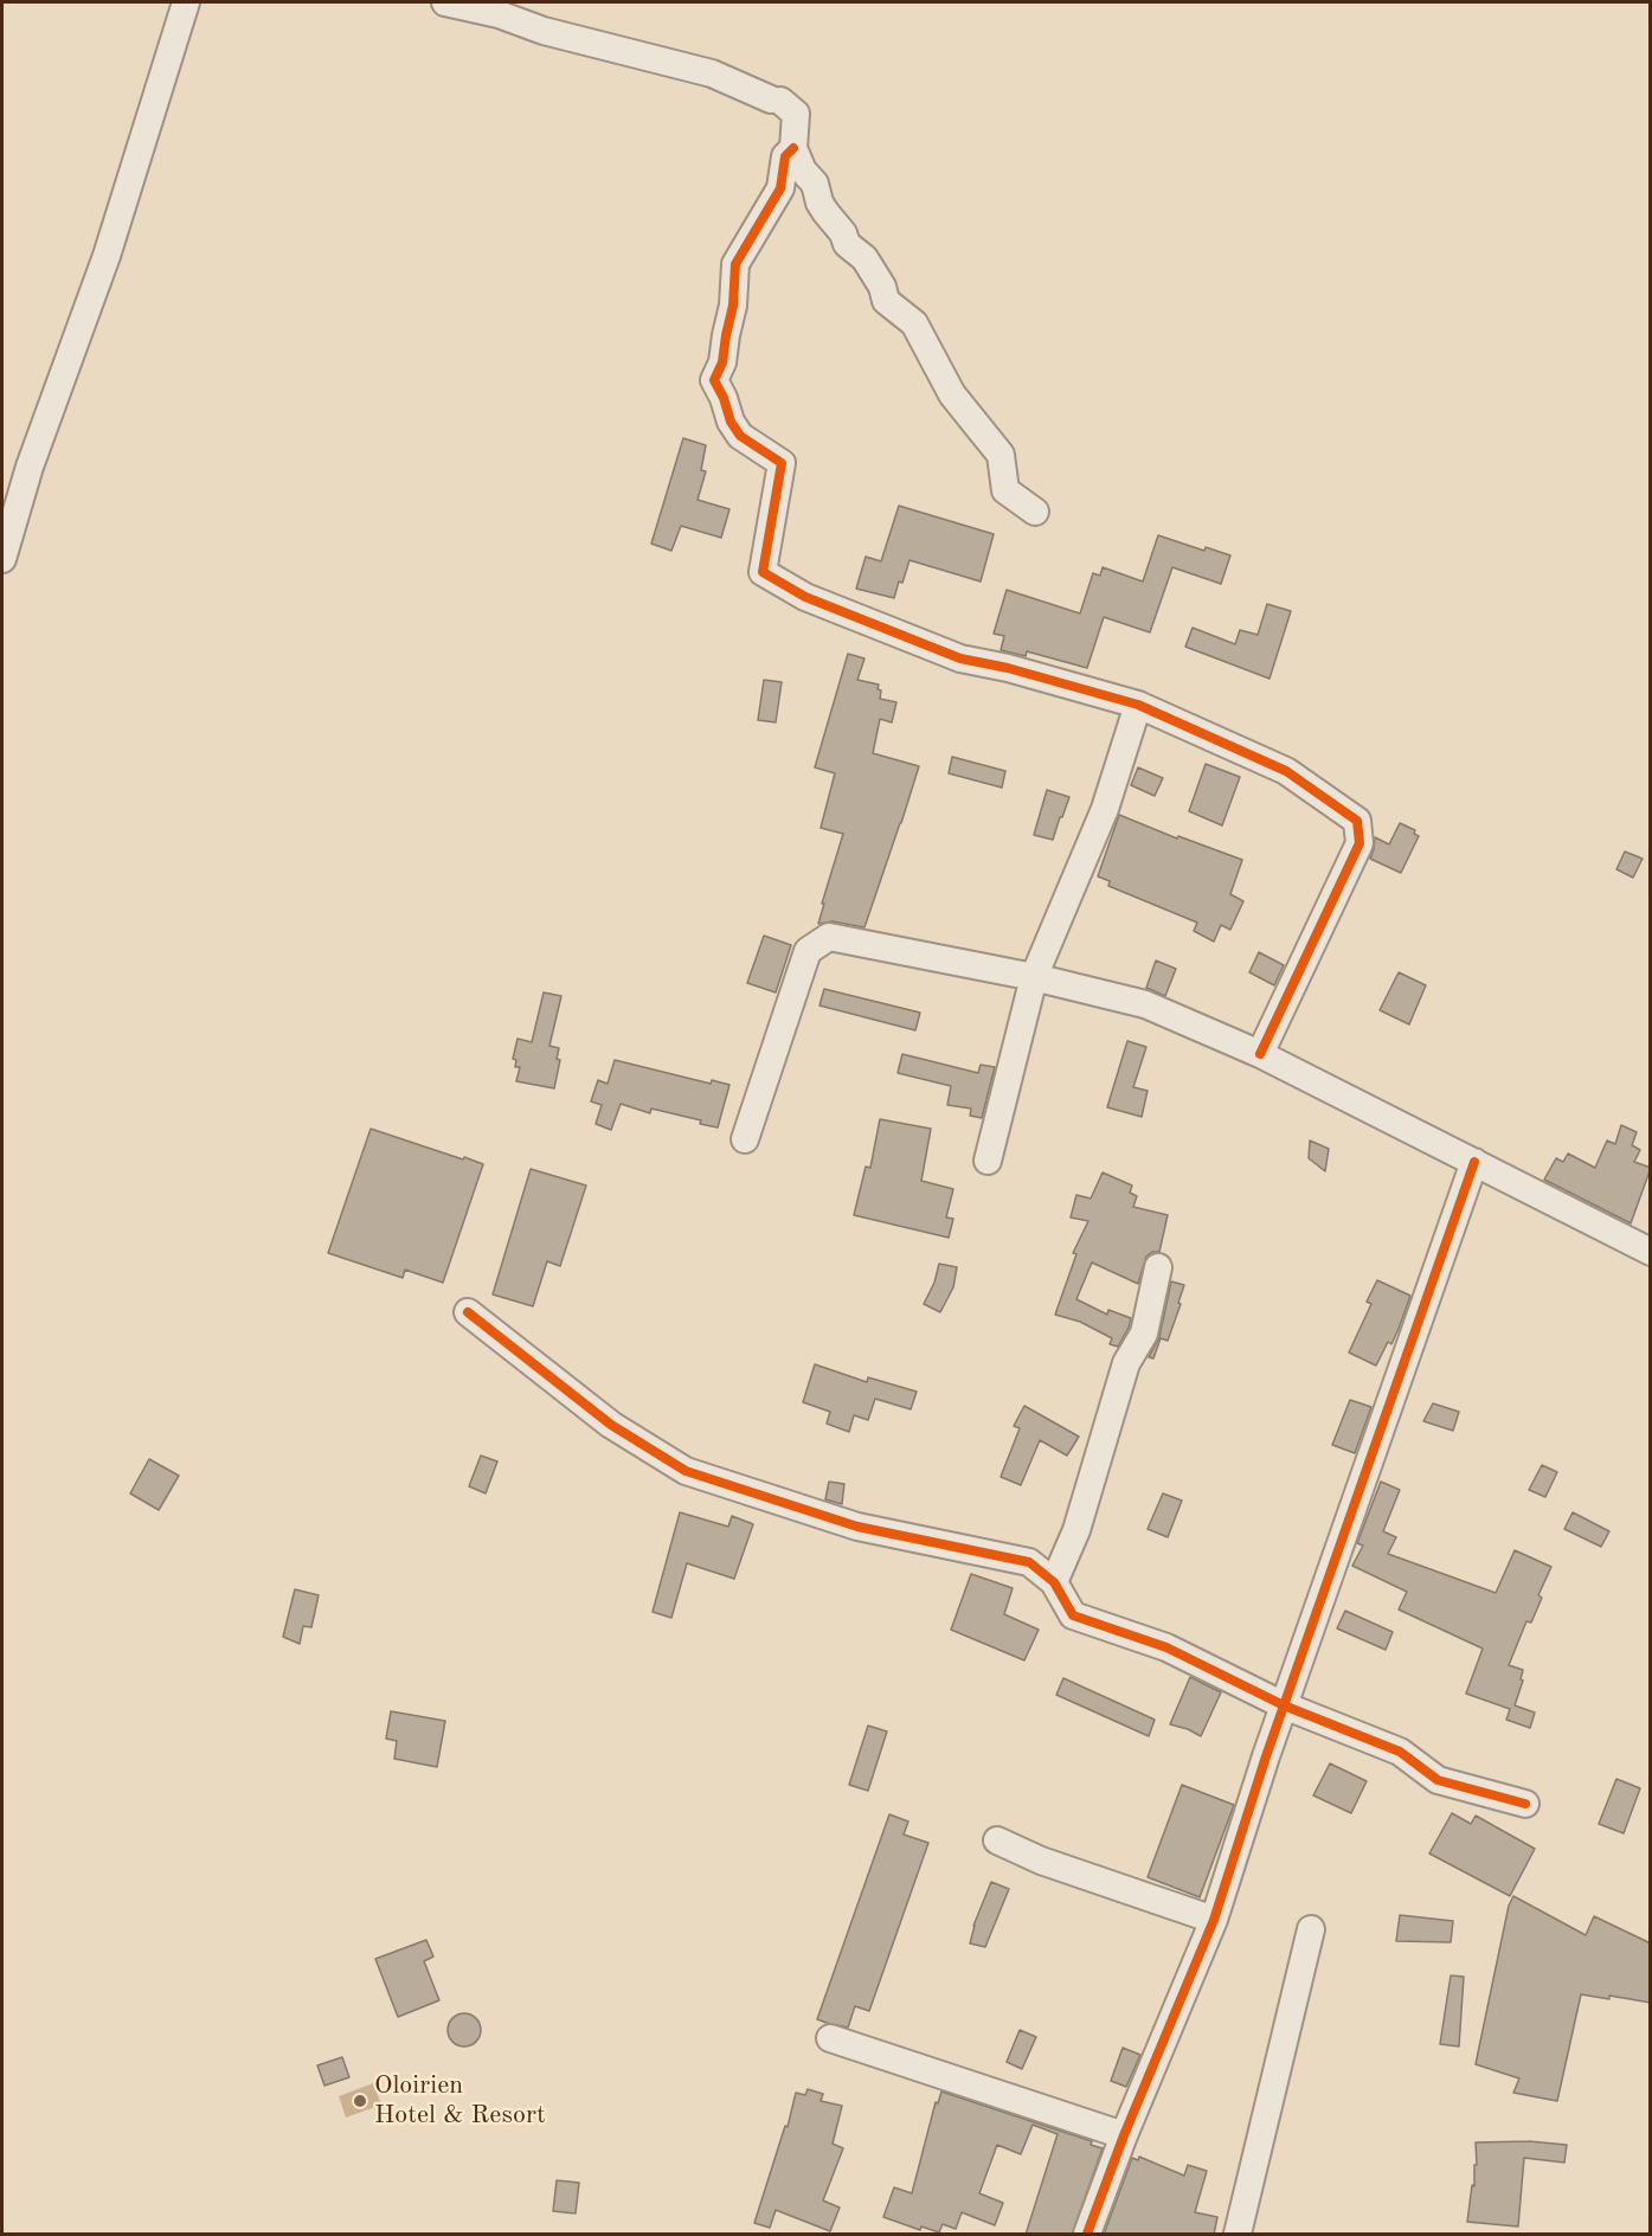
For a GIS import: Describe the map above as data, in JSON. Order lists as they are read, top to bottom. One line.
{"places":["Oloirien Hotel & Resort"]}
